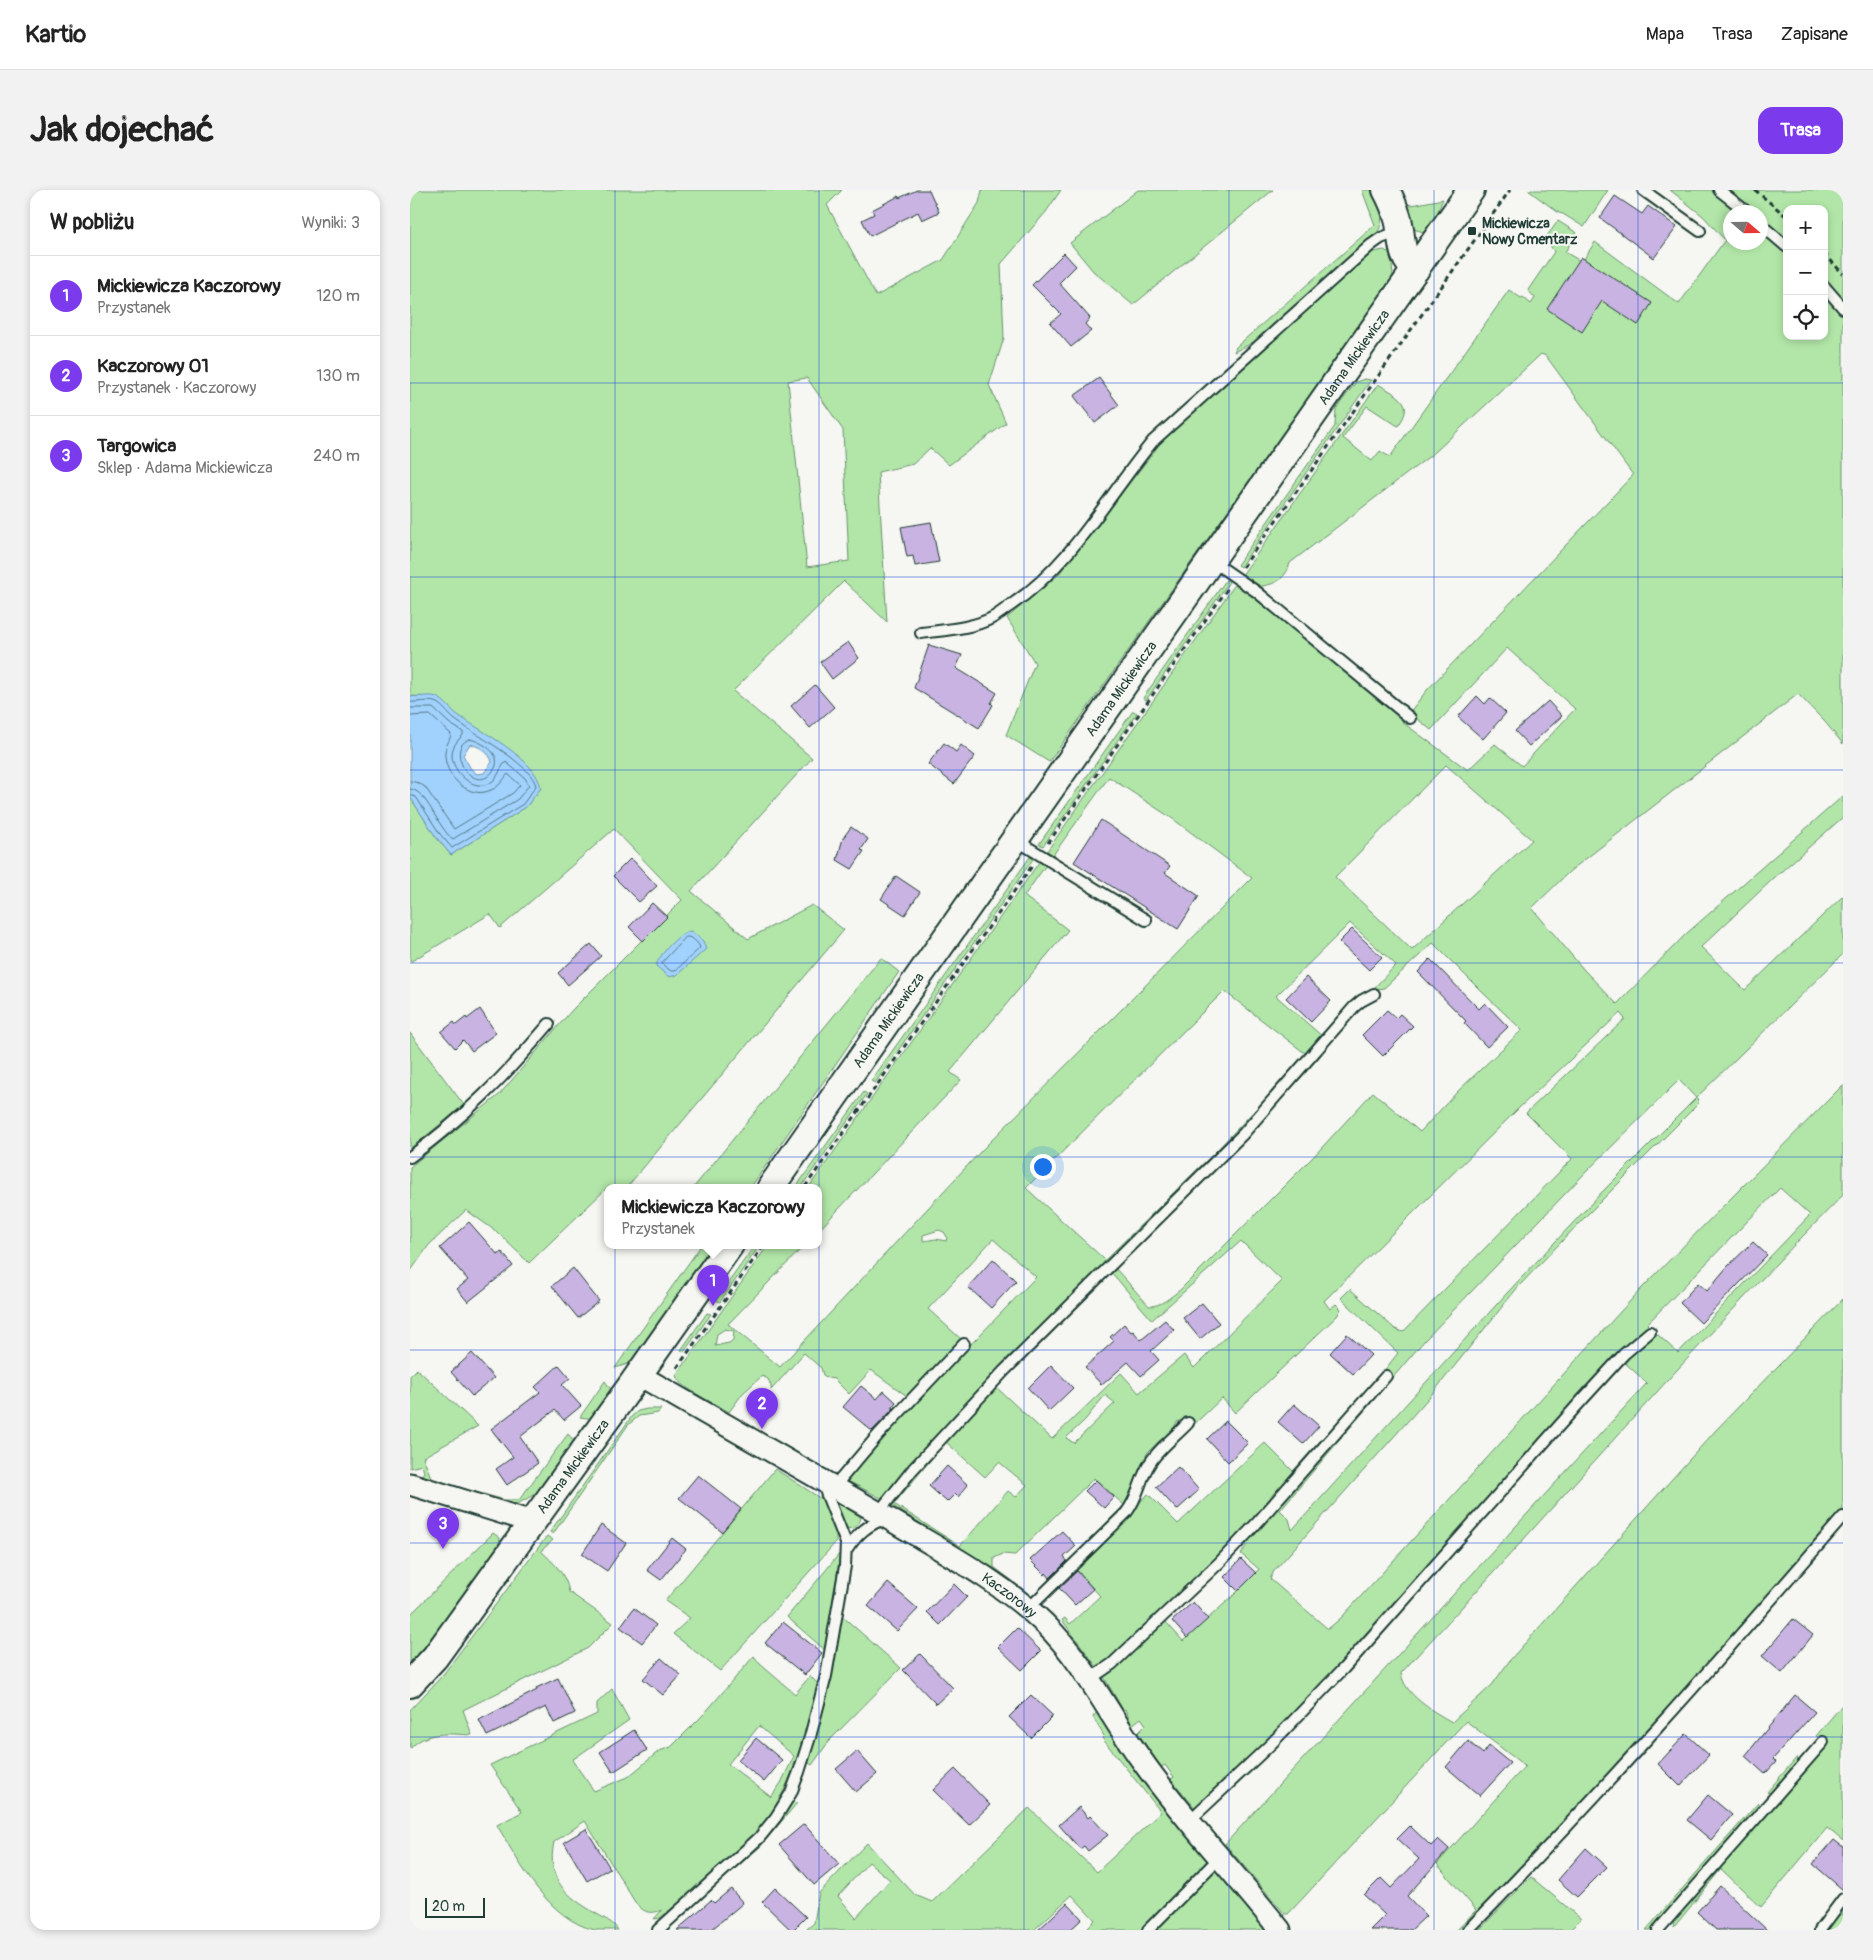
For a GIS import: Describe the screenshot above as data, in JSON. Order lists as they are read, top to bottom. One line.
{"streets":{"street":["Adama Mickiewicza","Kaczorowy"]},"crossings":[["Adama Mickiewicza","Kaczorowy"]],"places":{"transit":["Mickiewicza Nowy Cmentarz"]},"scale_bar":"20 m","north":"right","page":{"header":"Kartio","nav":["Mapa","Trasa","Zapisane"],"buttons":"Trasa","title":"Jak dojechać","heading":["W pobliżu","Wyniki: 3"],"map_buttons":["+","−"],"list":[{"mark":"1","name":"Mickiewicza Kaczorowy","note":"Przystanek","value":"120 m"},{"mark":"2","name":"Kaczorowy 01","note":"Przystanek · Kaczorowy","value":"130 m"},{"mark":"3","name":"Targowica","note":"Sklep · Adama Mickiewicza","value":"240 m"}],"popup":["Mickiewicza Kaczorowy","Przystanek"],"pins":["1","2","3"],"scale":"20 m"}}
